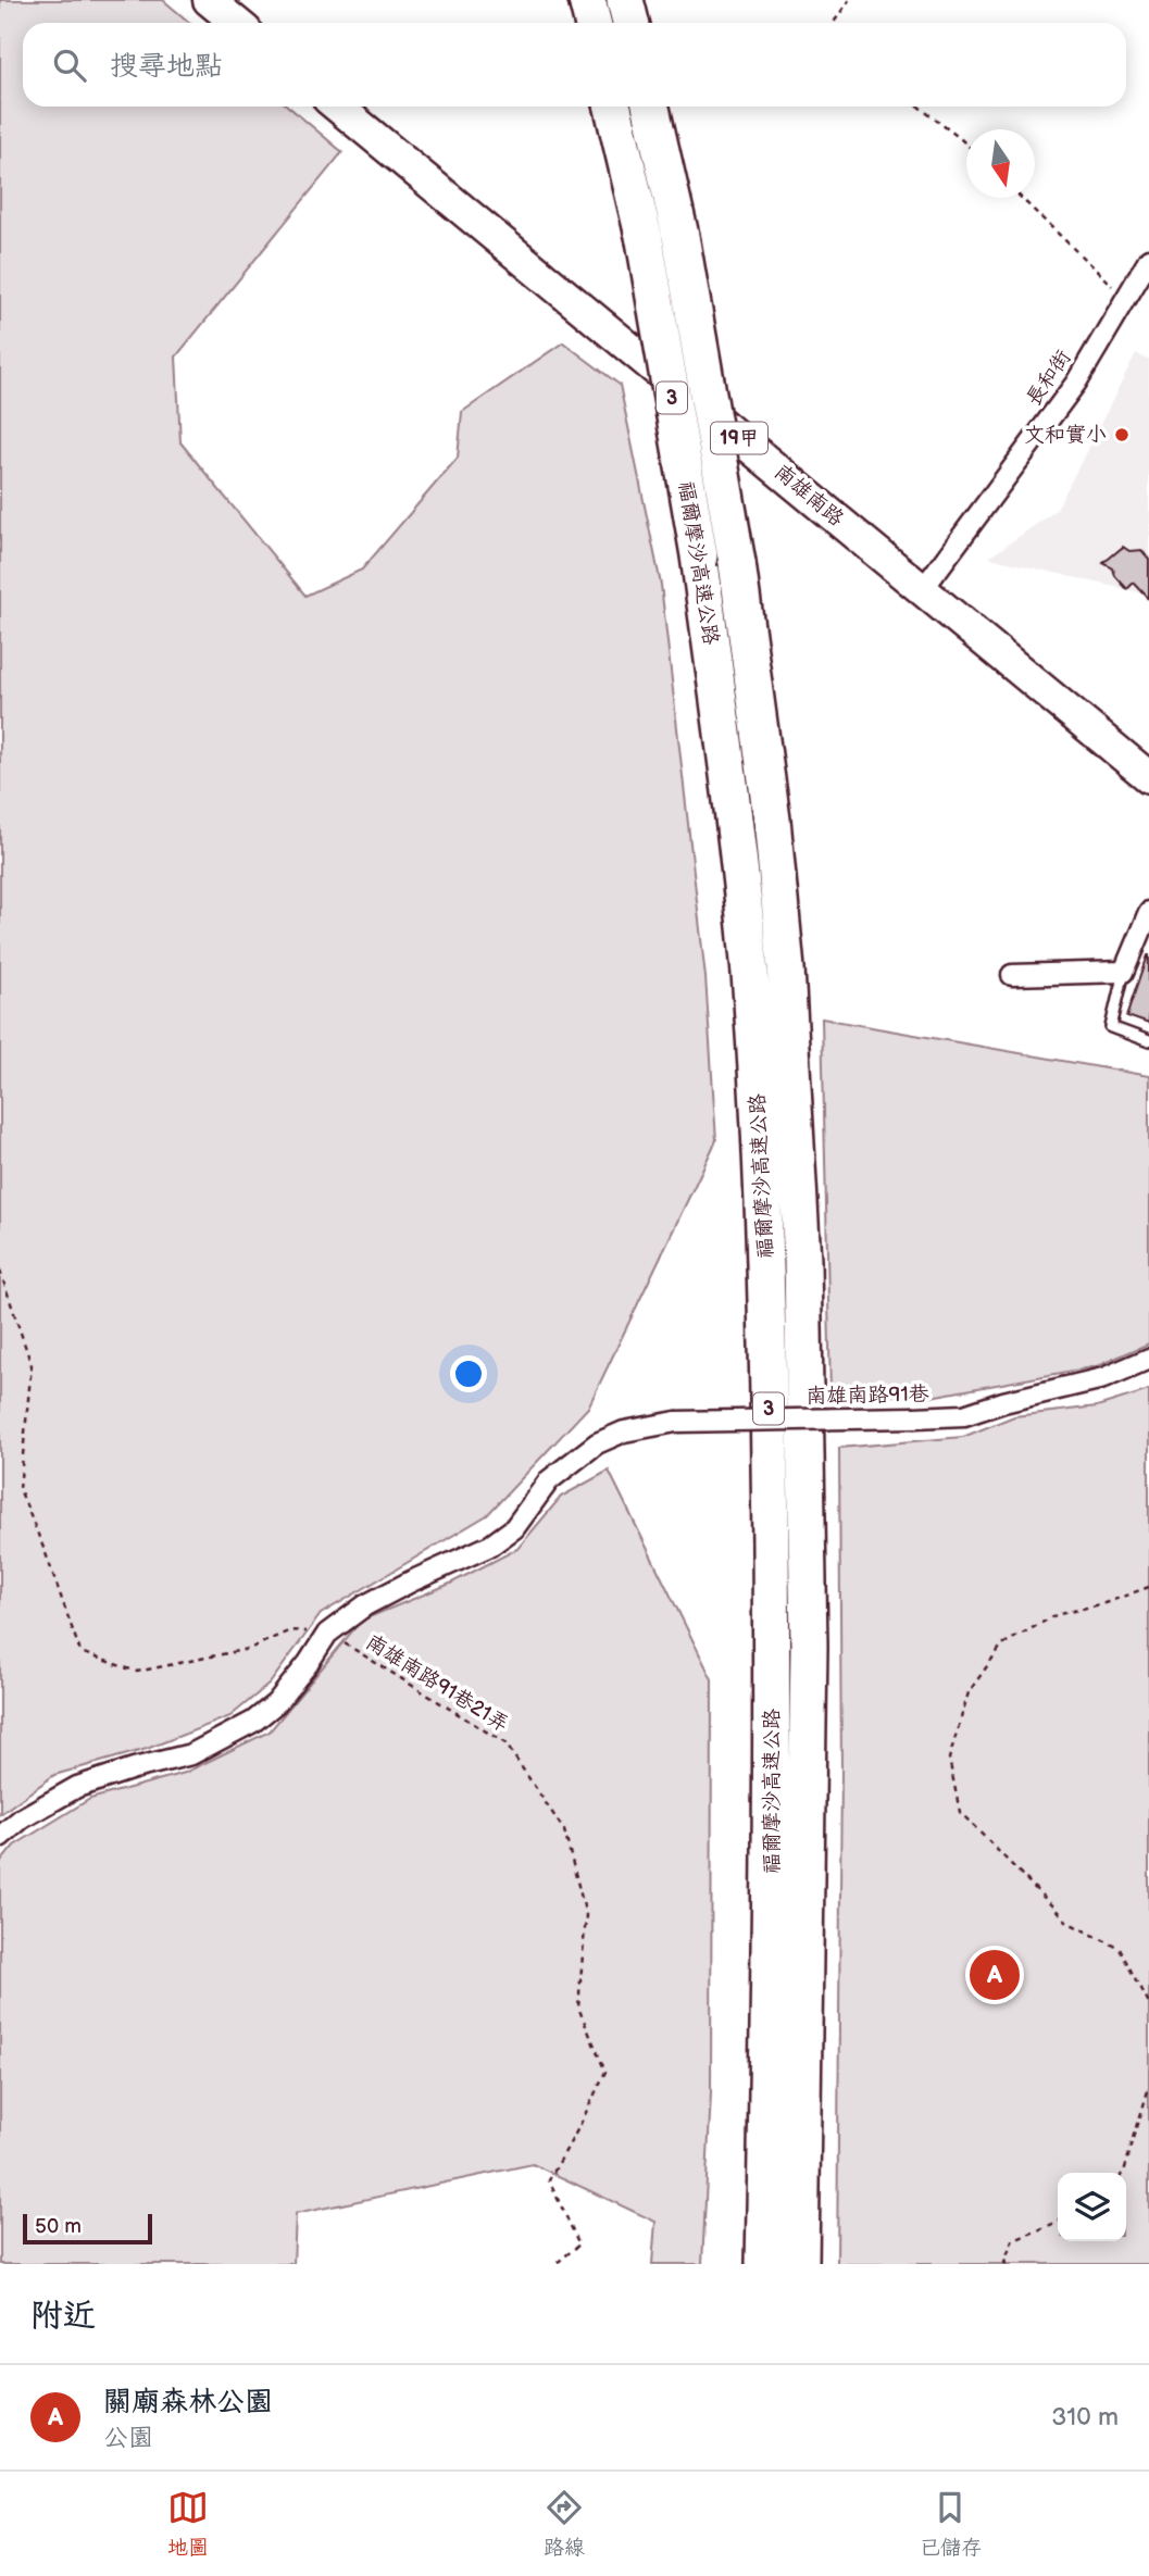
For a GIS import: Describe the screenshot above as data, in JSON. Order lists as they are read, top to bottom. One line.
{"streets":{"highway":["3","福爾摩沙高速公路"],"main road":["19甲","南雄南路"],"street":["長和街","南雄南路91巷"],"path":["南雄南路91巷21弄"]},"crossings":[["長和街","南雄南路"],["南雄南路91巷","南雄南路91巷21弄"]],"places":["文和實小"],"scale_bar":"50 m","north":"bottom","page":{"search":"搜尋地點","pins":"A","scale":"50 m","heading":"附近","list":[{"mark":"A","name":"關廟森林公園","note":"公園","value":"310 m"}],"nav":["地圖","路線","已儲存"]}}
